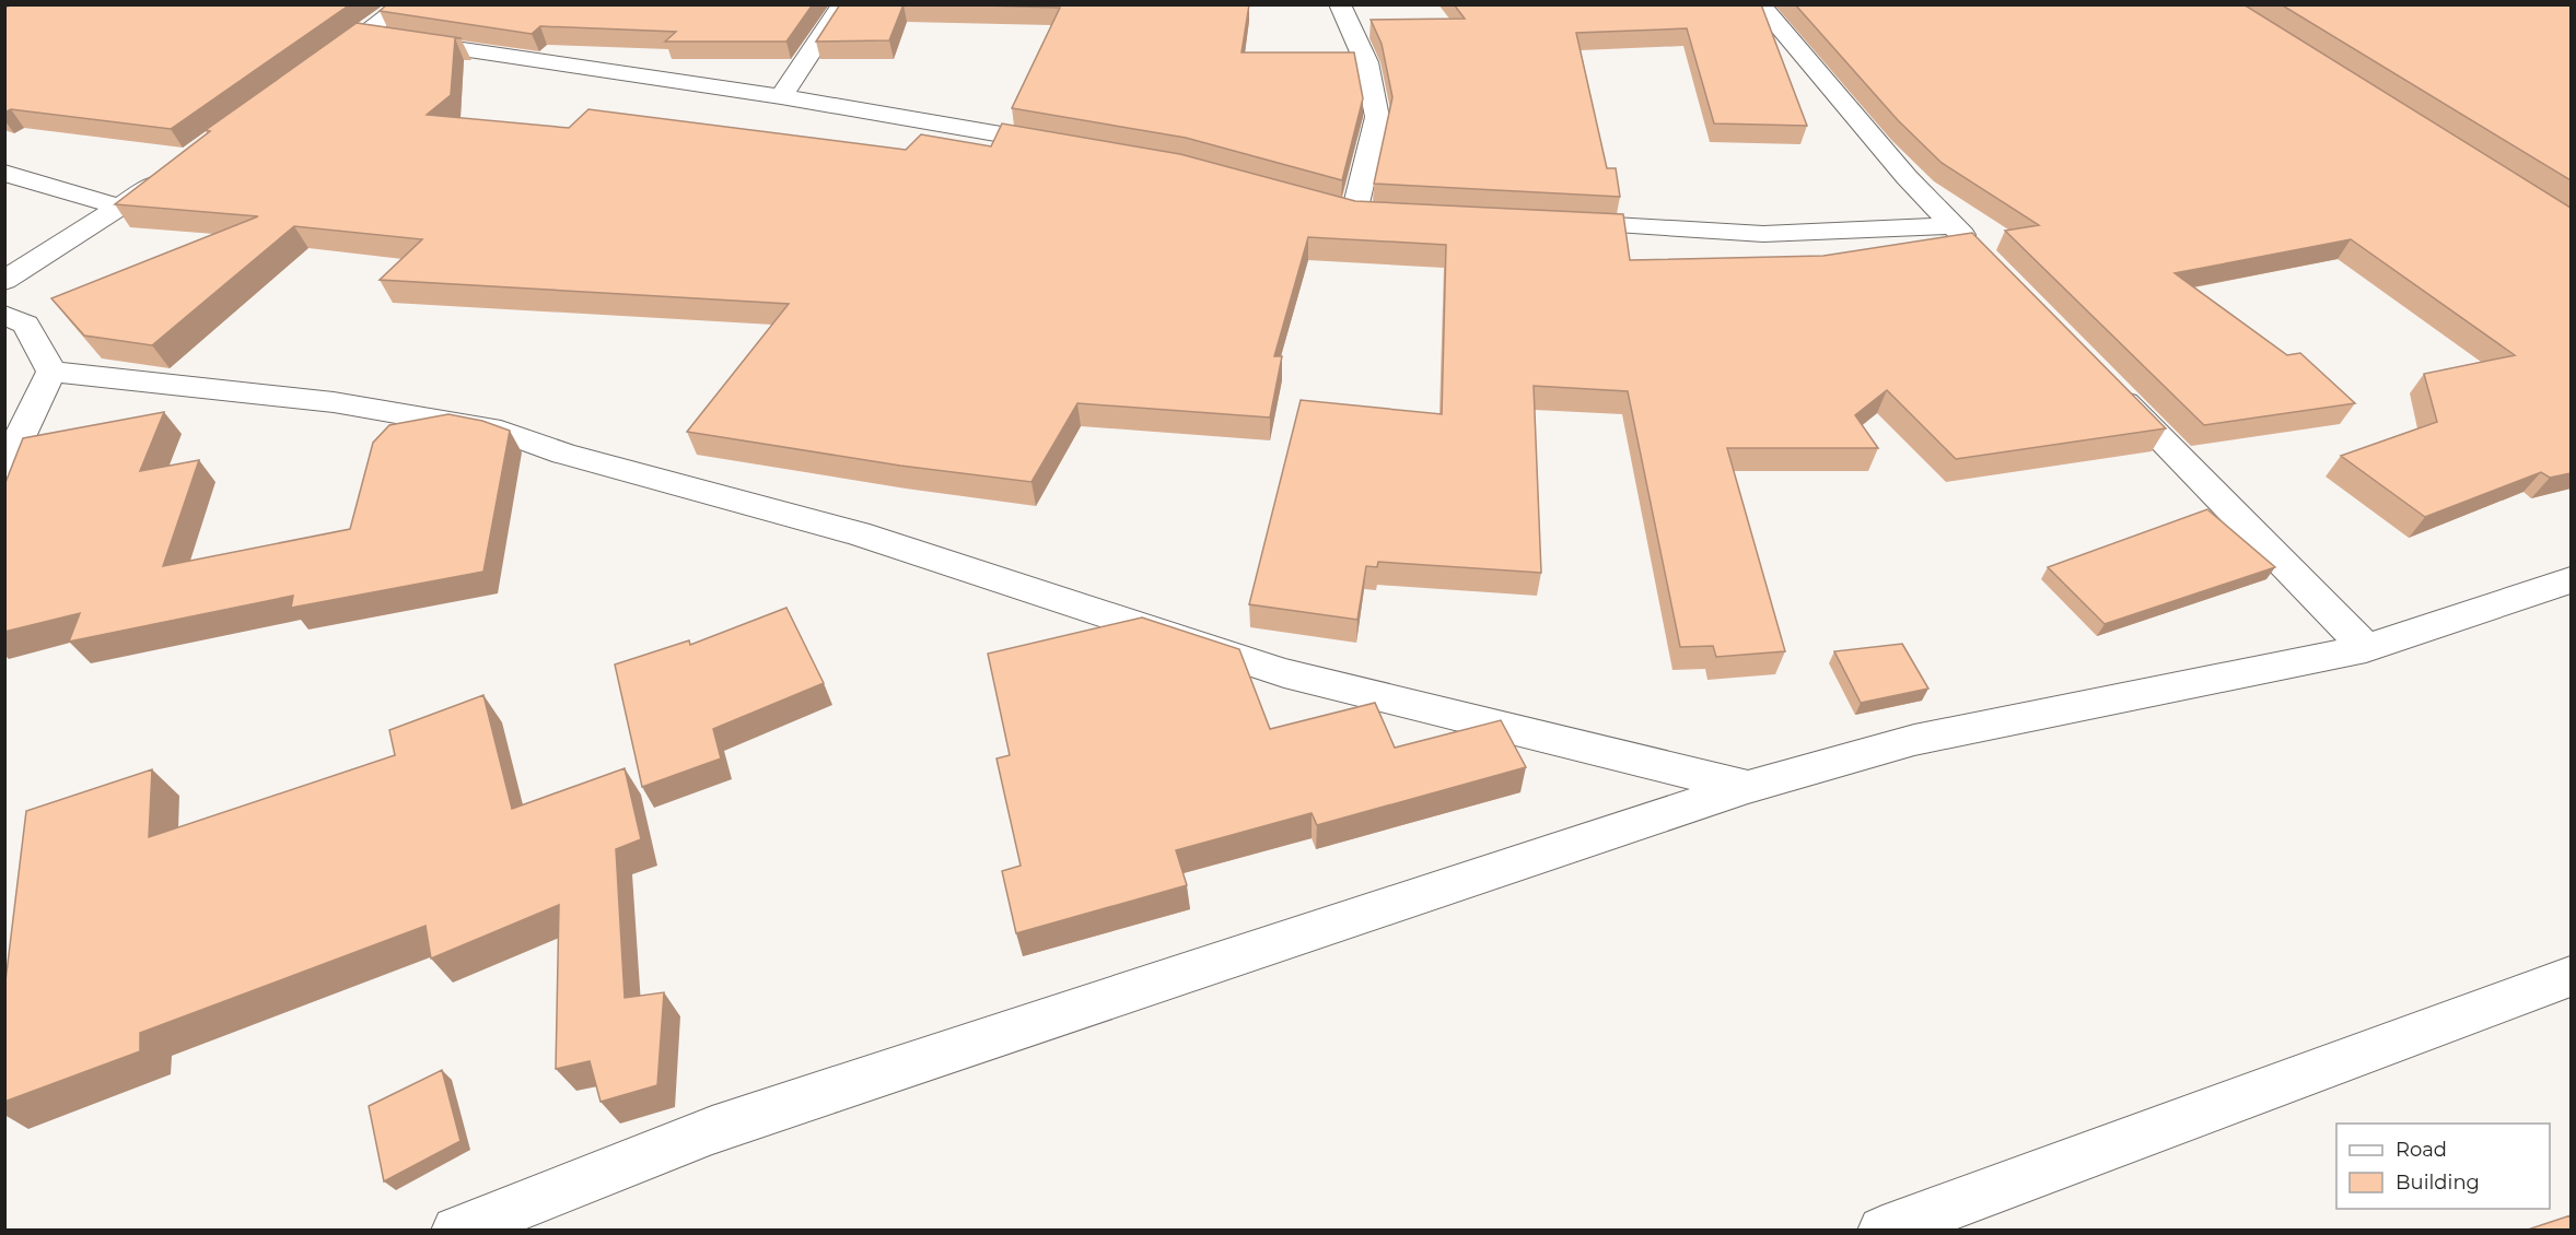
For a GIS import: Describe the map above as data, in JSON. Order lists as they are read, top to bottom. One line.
{"legend":["Road","Building"]}
